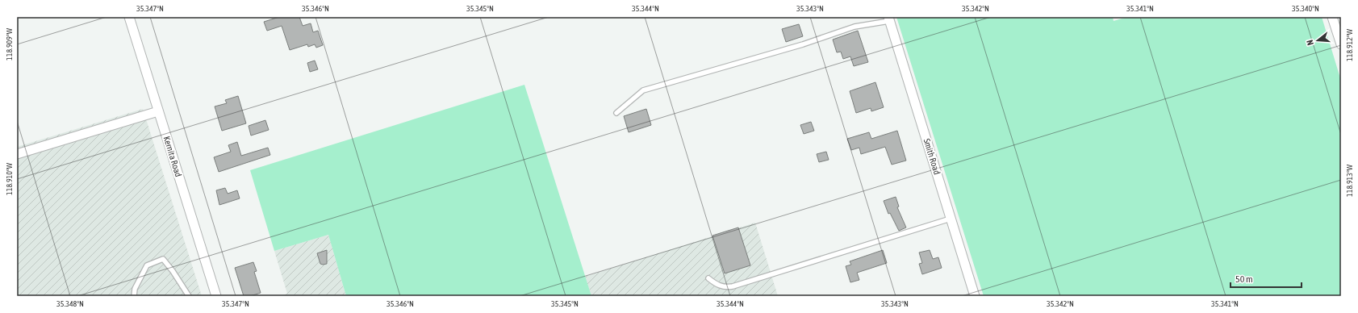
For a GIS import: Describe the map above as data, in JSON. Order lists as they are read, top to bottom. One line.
{"streets":{"street":["Kernita Road","Smith Road"]},"scale_bar":"50 m","north":"left","coordinates":["35.347°N","35.346°N","35.345°N","35.344°N","35.343°N","35.342°N","35.341°N","35.340°N","118.909°W","118.912°W","118.910°W","118.913°W","35.348°N"]}
